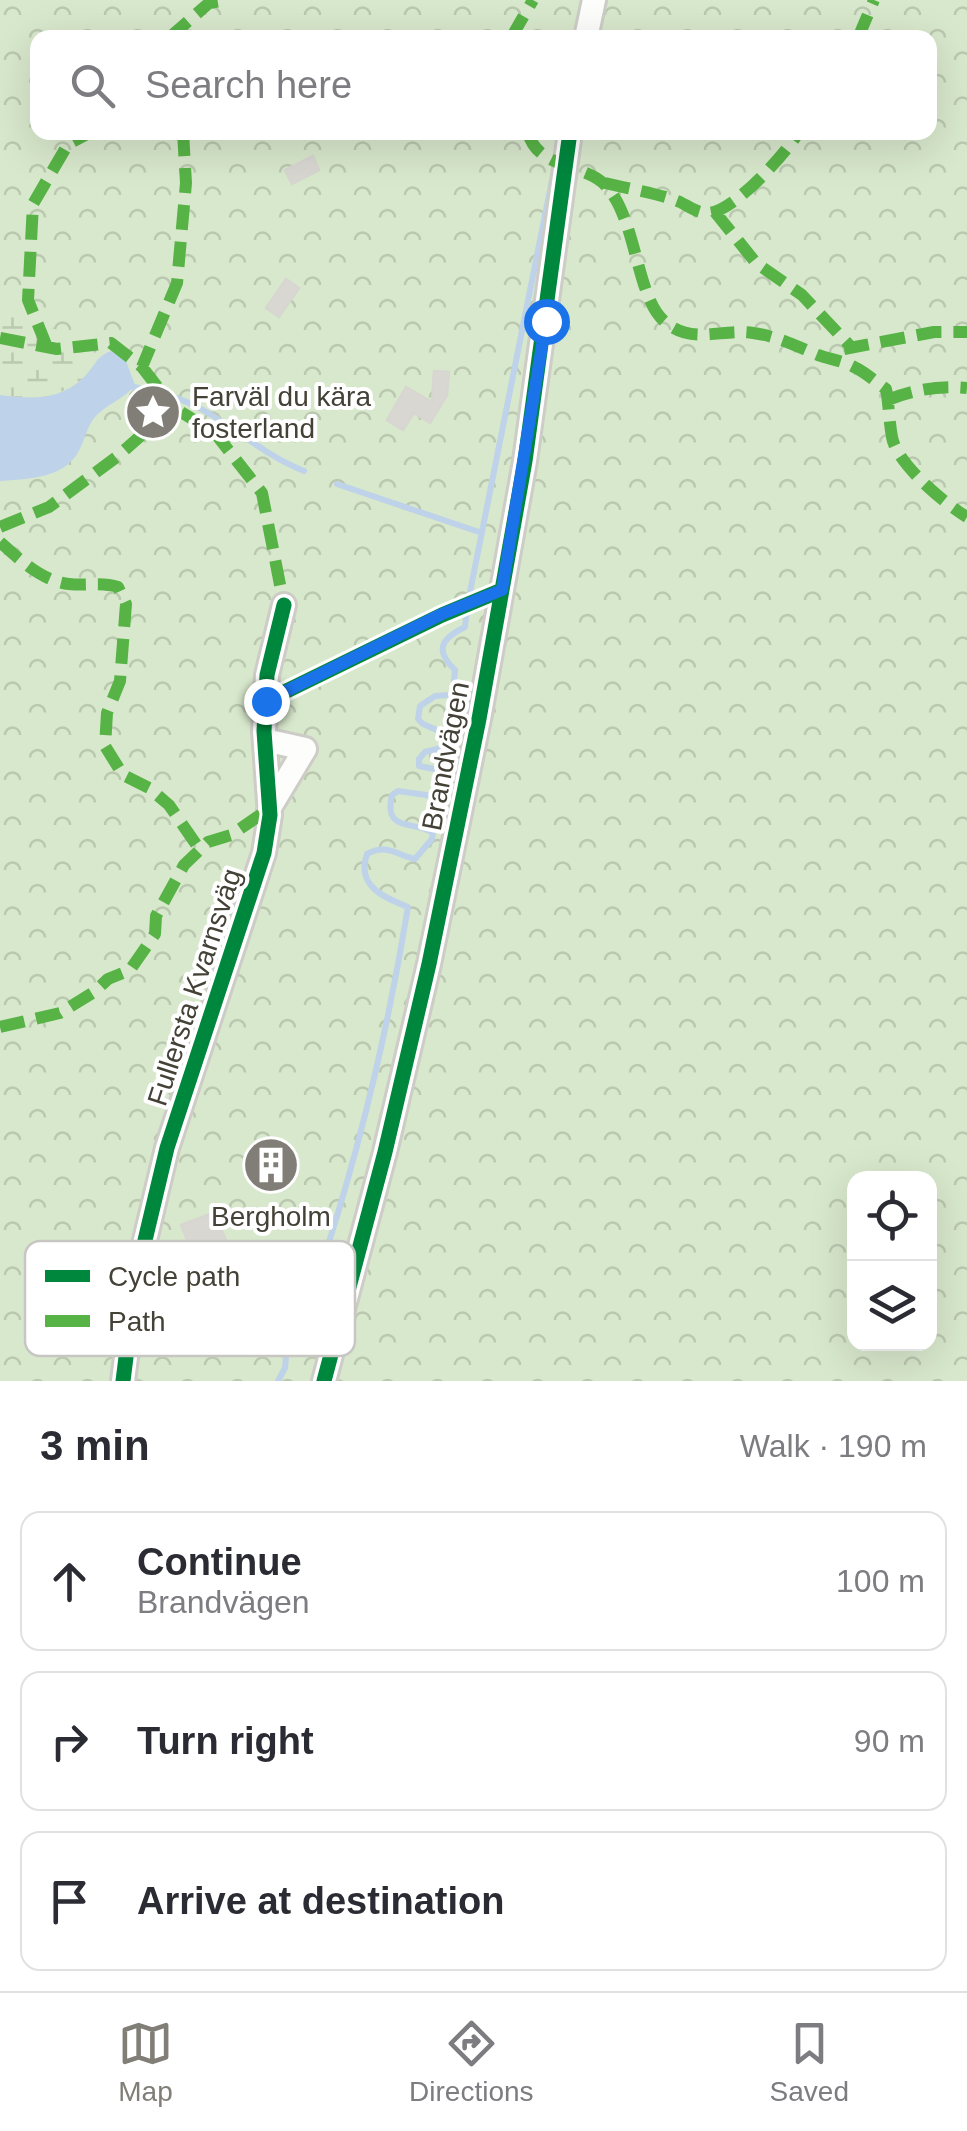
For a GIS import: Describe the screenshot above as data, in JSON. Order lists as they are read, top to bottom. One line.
{"streets":{"street":["Brandvägen","Fullersta Kvarnsväg"]},"places":{"place":["Farväl du kära fosterland"],"building":["Bergholm"]},"legend":["Cycle path","Path"],"page":{"search":"Search here","heading":["3 min","Walk · 190 m"],"list":[["Continue","Brandvägen","100 m"],["Turn right","90 m"],"Arrive at destination"],"nav":["Map","Directions","Saved"]}}
